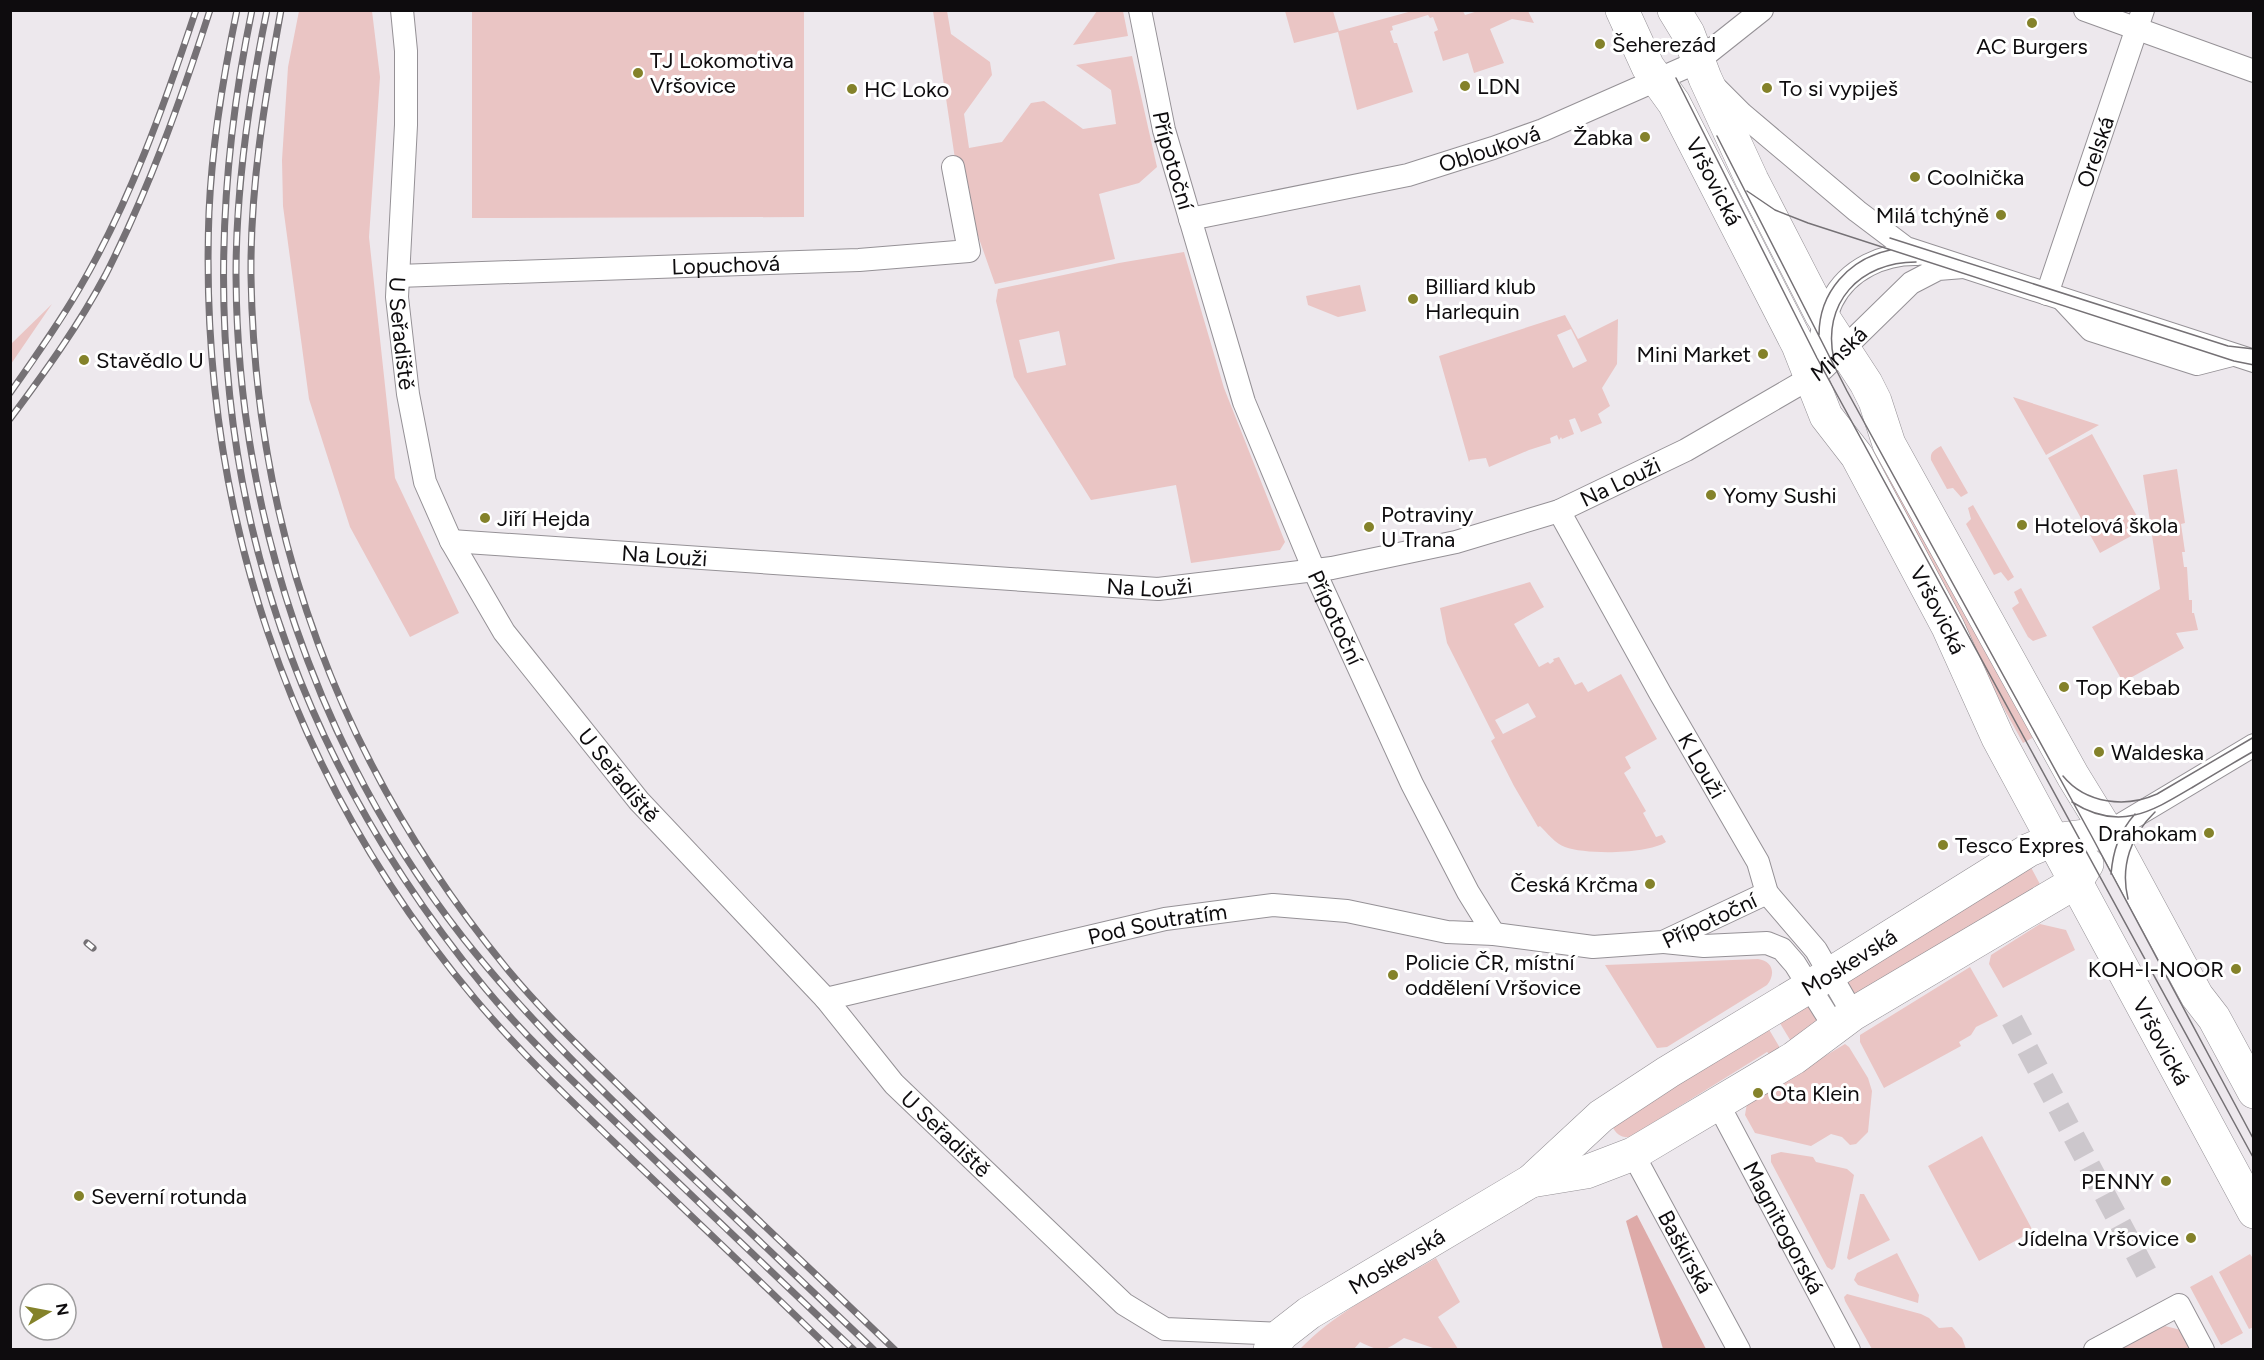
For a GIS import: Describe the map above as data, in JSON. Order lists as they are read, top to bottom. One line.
{"streets":{"main road":["Vršovická","Moskevská"],"street":["Oblouková","Orelská","Přípotoční","Lopuchová","U Seřadiště","Minská","Na Louži","K Louži","Pod Soutratím","Magnitogorská","Baškirská"]},"crossings":[["Oblouková","Přípotoční"],["Oblouková","Vršovická"],["Oblouková","Minská"],["Orelská","Minská"],["Přípotoční","Na Louži"],["Přípotoční","K Louži"],["Přípotoční","Pod Soutratím"],["Vršovická","Minská"],["Vršovická","Na Louži"],["Vršovická","Moskevská"],["Lopuchová","U Seřadiště"],["U Seřadiště","Na Louži"],["U Seřadiště","Pod Soutratím"],["U Seřadiště","Moskevská"],["Minská","Na Louži"],["Na Louži","K Louži"],["K Louži","Moskevská"],["Moskevská","Magnitogorská"],["Moskevská","Baškirská"]],"places":["AC Burgers","Šeherezád","TJ Lokomotiva Vršovice","LDN","To si vypiješ","HC Loko","Žabka","Coolnička","Milá tchýně","Billiard klub Harlequin","Mini Market","Stavědlo U","Yomy Sushi","Jiří Hejda","Hotelová škola","Potraviny U Trana","Top Kebab","Waldeska","Drahokam","Tesco Expres","Česká Krčma","KOH-I-NOOR","Policie ČR, místní oddělení Vršovice","Ota Klein","PENNY","Severní rotunda","Jídelna Vršovice"],"north":"right"}
